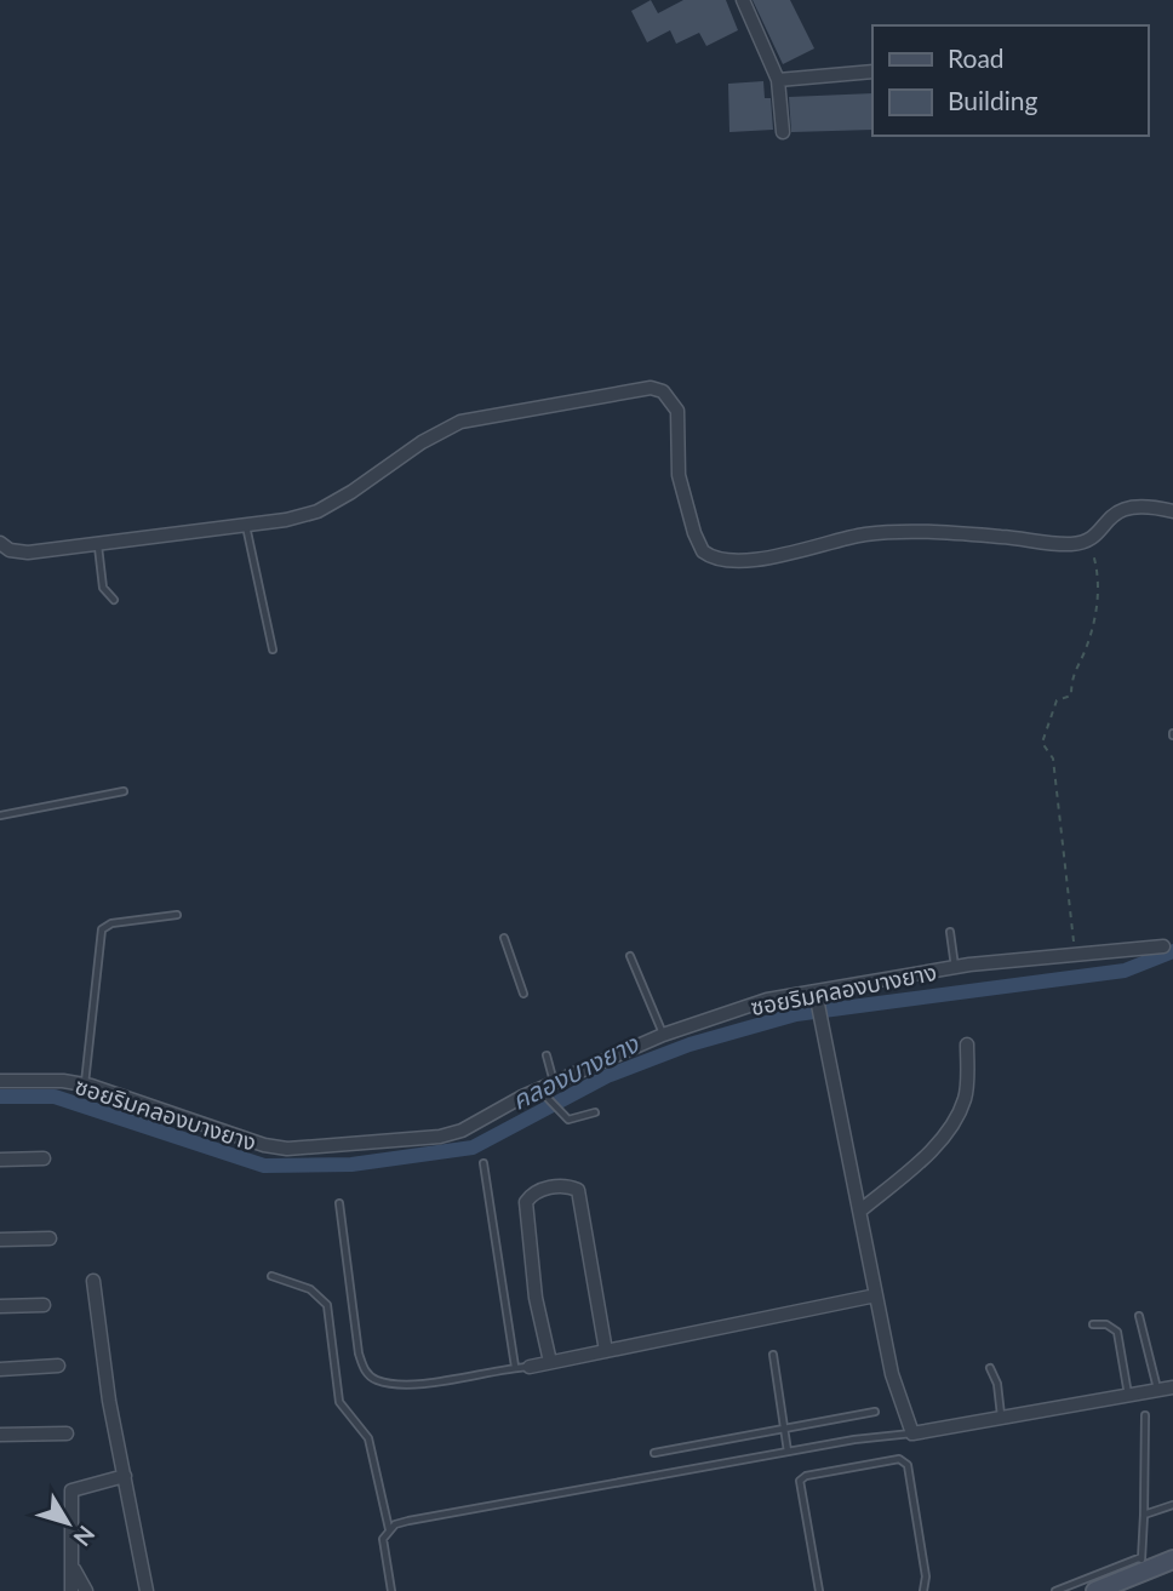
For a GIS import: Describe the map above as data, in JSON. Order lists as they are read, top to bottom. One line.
{"streets":{"street":["ซอยริมคลองบางยาง"]},"water":["คลองบางยาง"],"legend":["Road","Building"],"north":"bottom right"}
